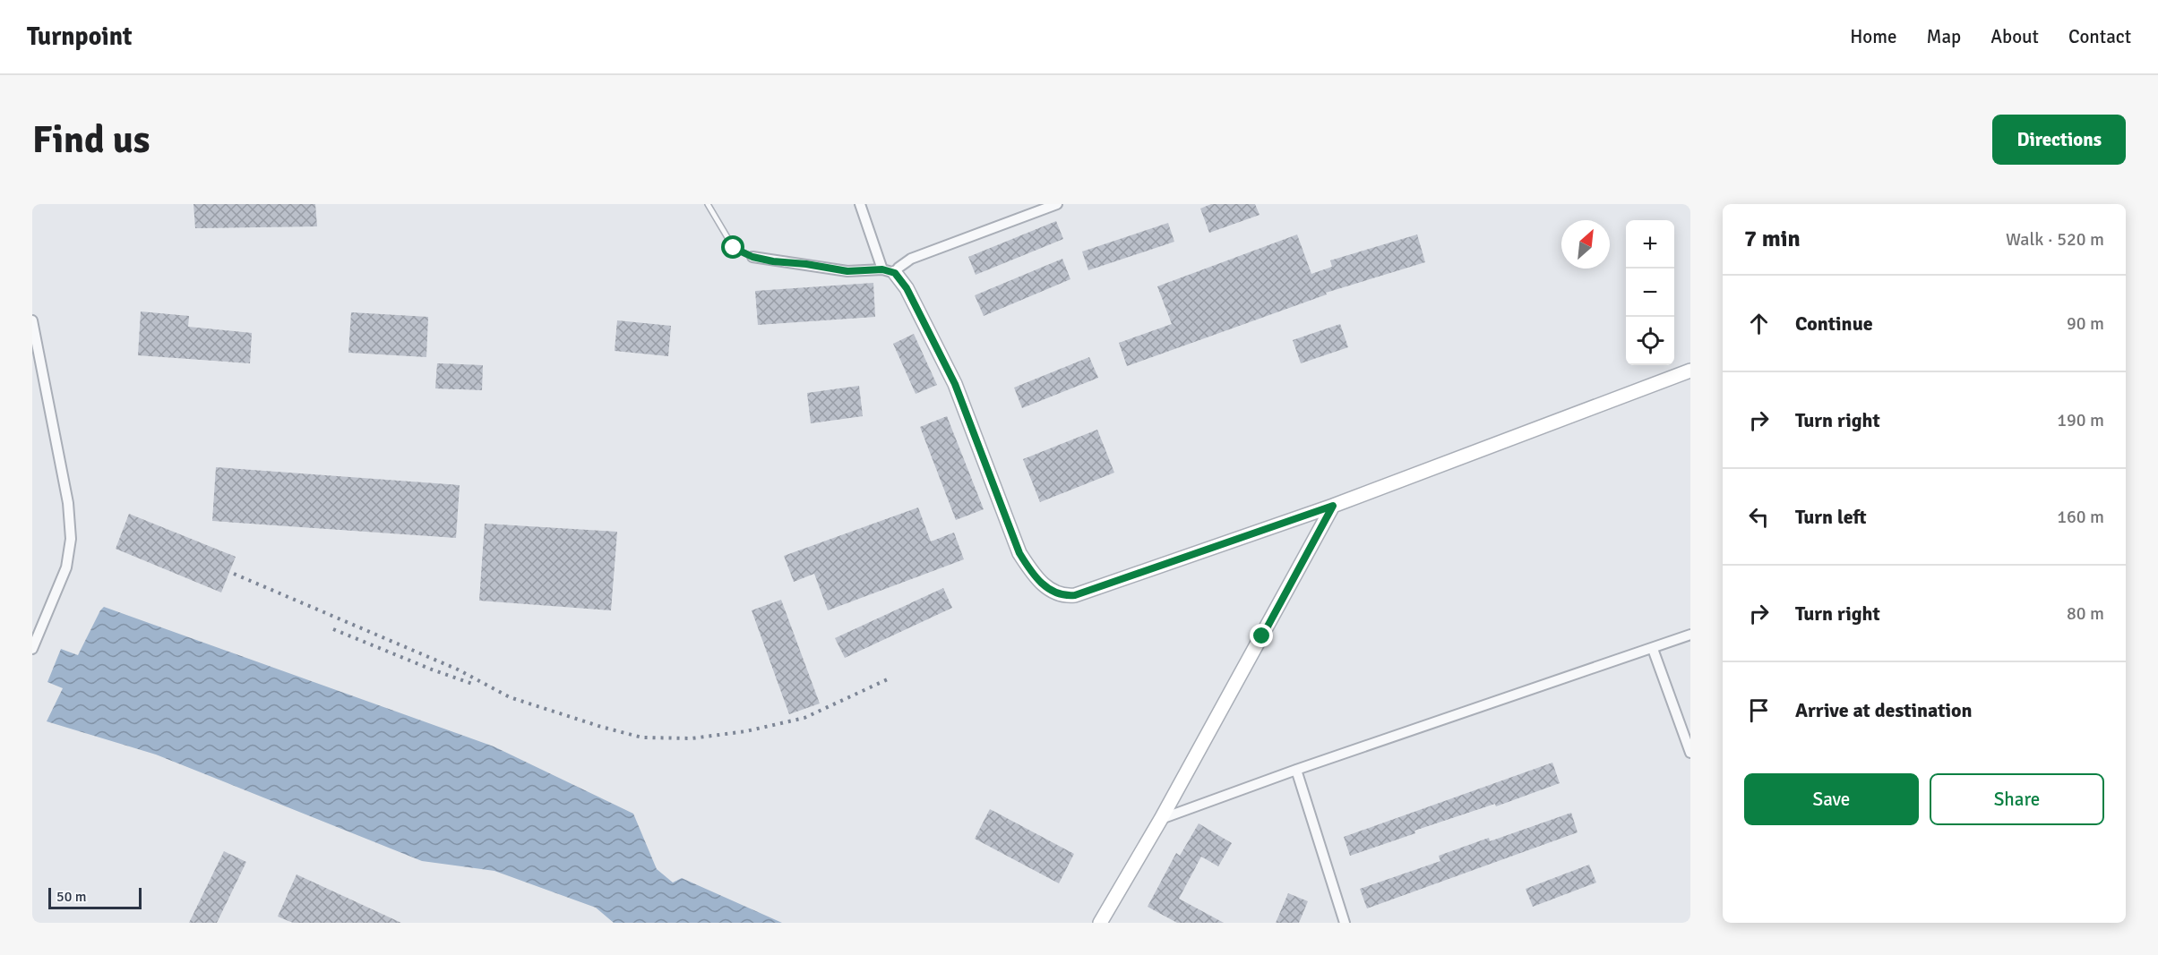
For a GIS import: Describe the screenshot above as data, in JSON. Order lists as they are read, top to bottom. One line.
{"scale_bar":"50 m","north":"top right","page":{"header":"Turnpoint","nav":["Home","Map","About","Contact"],"buttons":["Directions",["Save","Share"]],"title":"Find us","heading":["7 min","Walk · 520 m"],"map_buttons":["+","−"],"list":[["Continue","90 m"],["Turn right","190 m"],["Turn left","160 m"],["Turn right","80 m"],"Arrive at destination"],"scale":"50 m"}}
